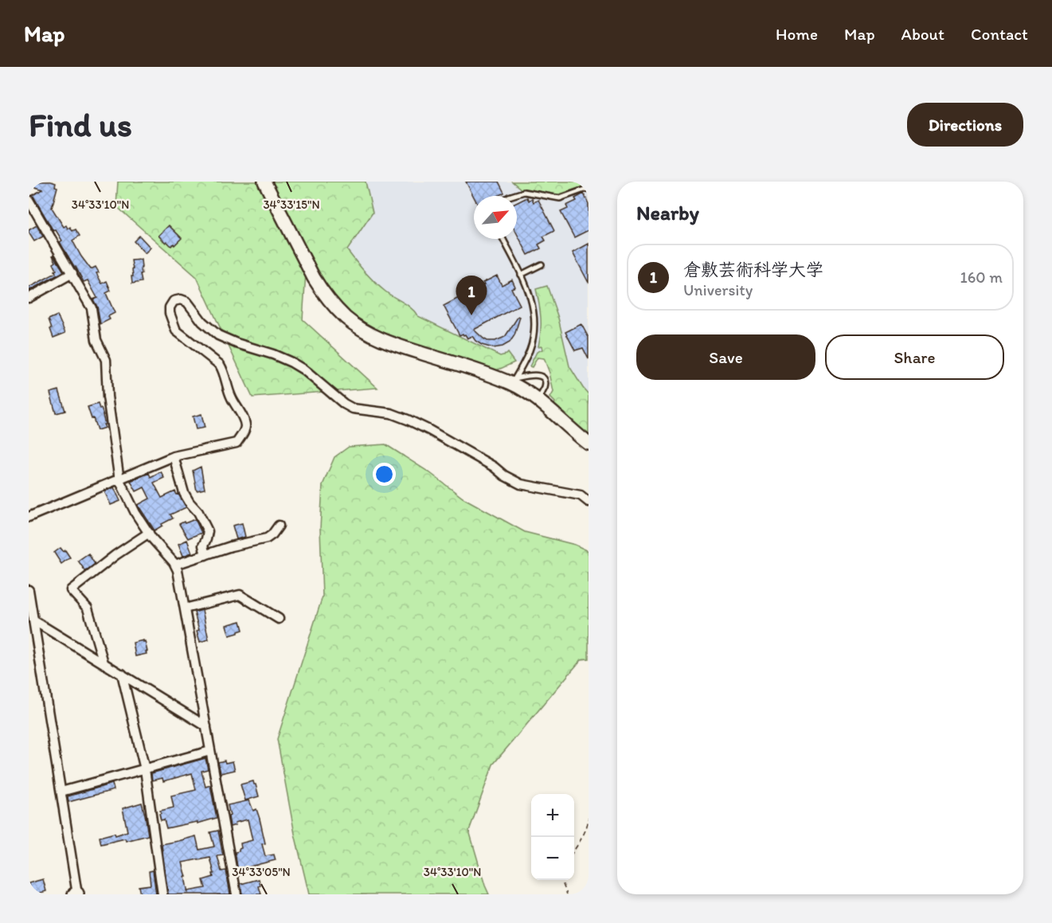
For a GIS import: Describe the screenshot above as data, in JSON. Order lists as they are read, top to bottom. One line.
{"north":"top right","page":{"header":"Map","nav":["Home","Map","About","Contact"],"buttons":["Directions",["Save","Share"]],"title":"Find us","heading":"Nearby","list":[{"mark":"1","name":"倉敷芸術科学大学","note":"University","value":"160 m"}],"pins":"1","map_buttons":["+","−"]},"coordinates":["34°33'10\"N","34°33'15\"N","34°33'05\"N"]}
